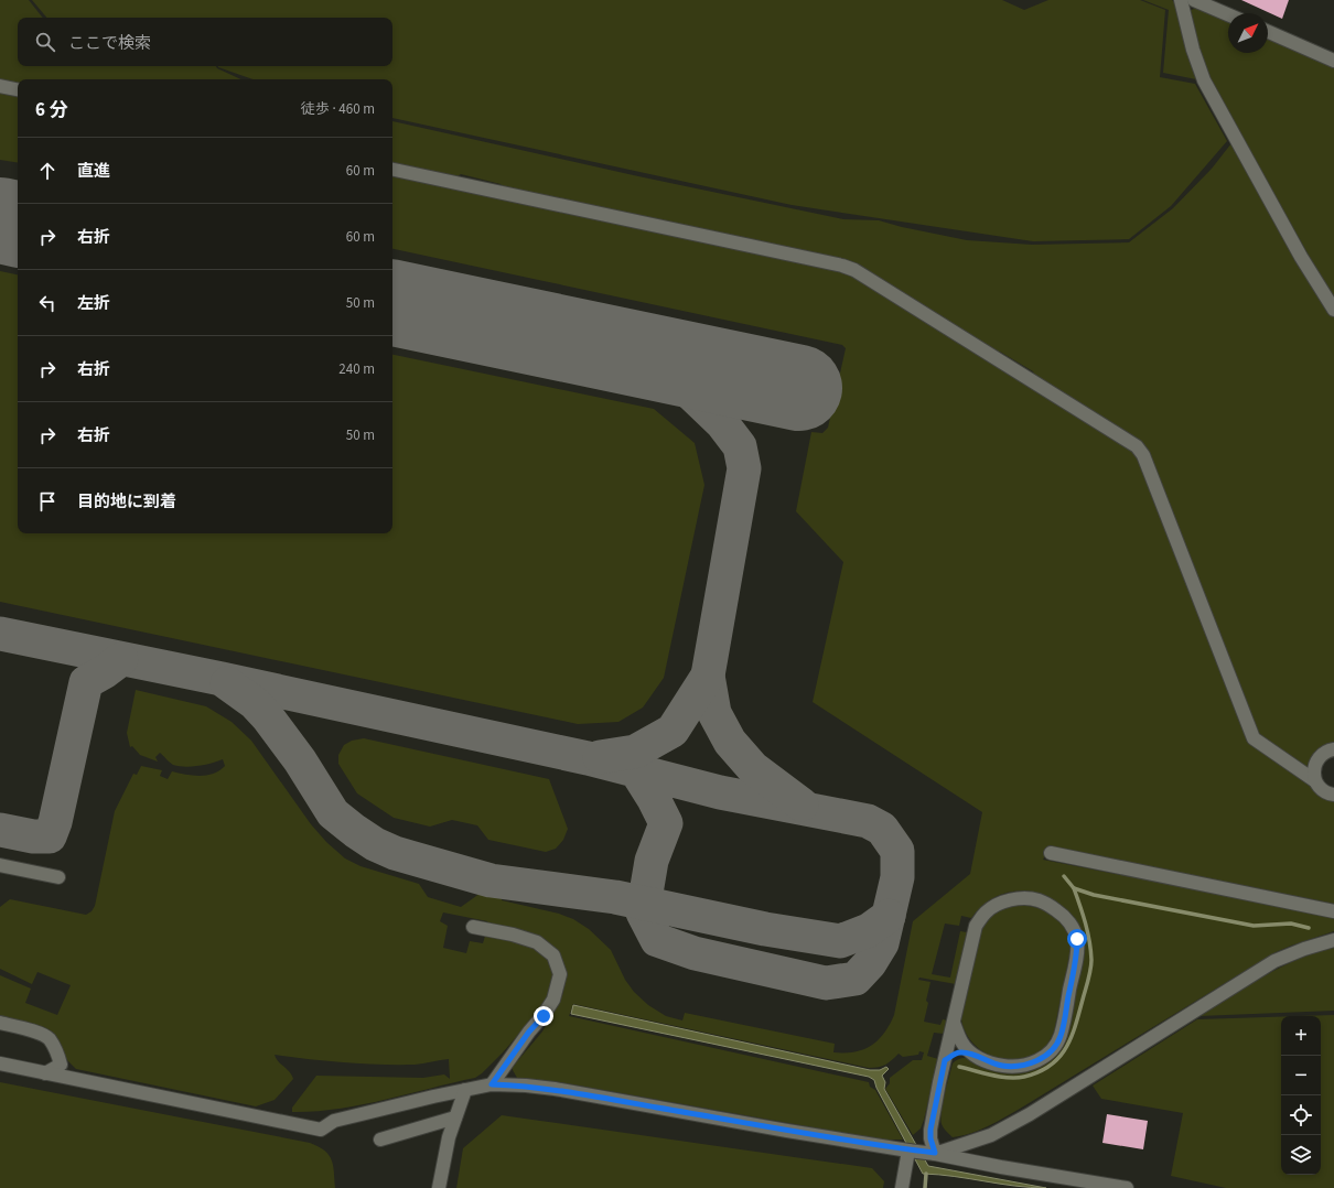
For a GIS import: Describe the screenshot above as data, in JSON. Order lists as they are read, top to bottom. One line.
{"north":"top right","page":{"search":"ここで検索","heading":["6 分","徒歩 · 460 m"],"list":[["直進","60 m"],["右折","60 m"],["左折","50 m"],["右折","240 m"],["右折","50 m"],"目的地に到着"],"map_buttons":["+","−"]}}
